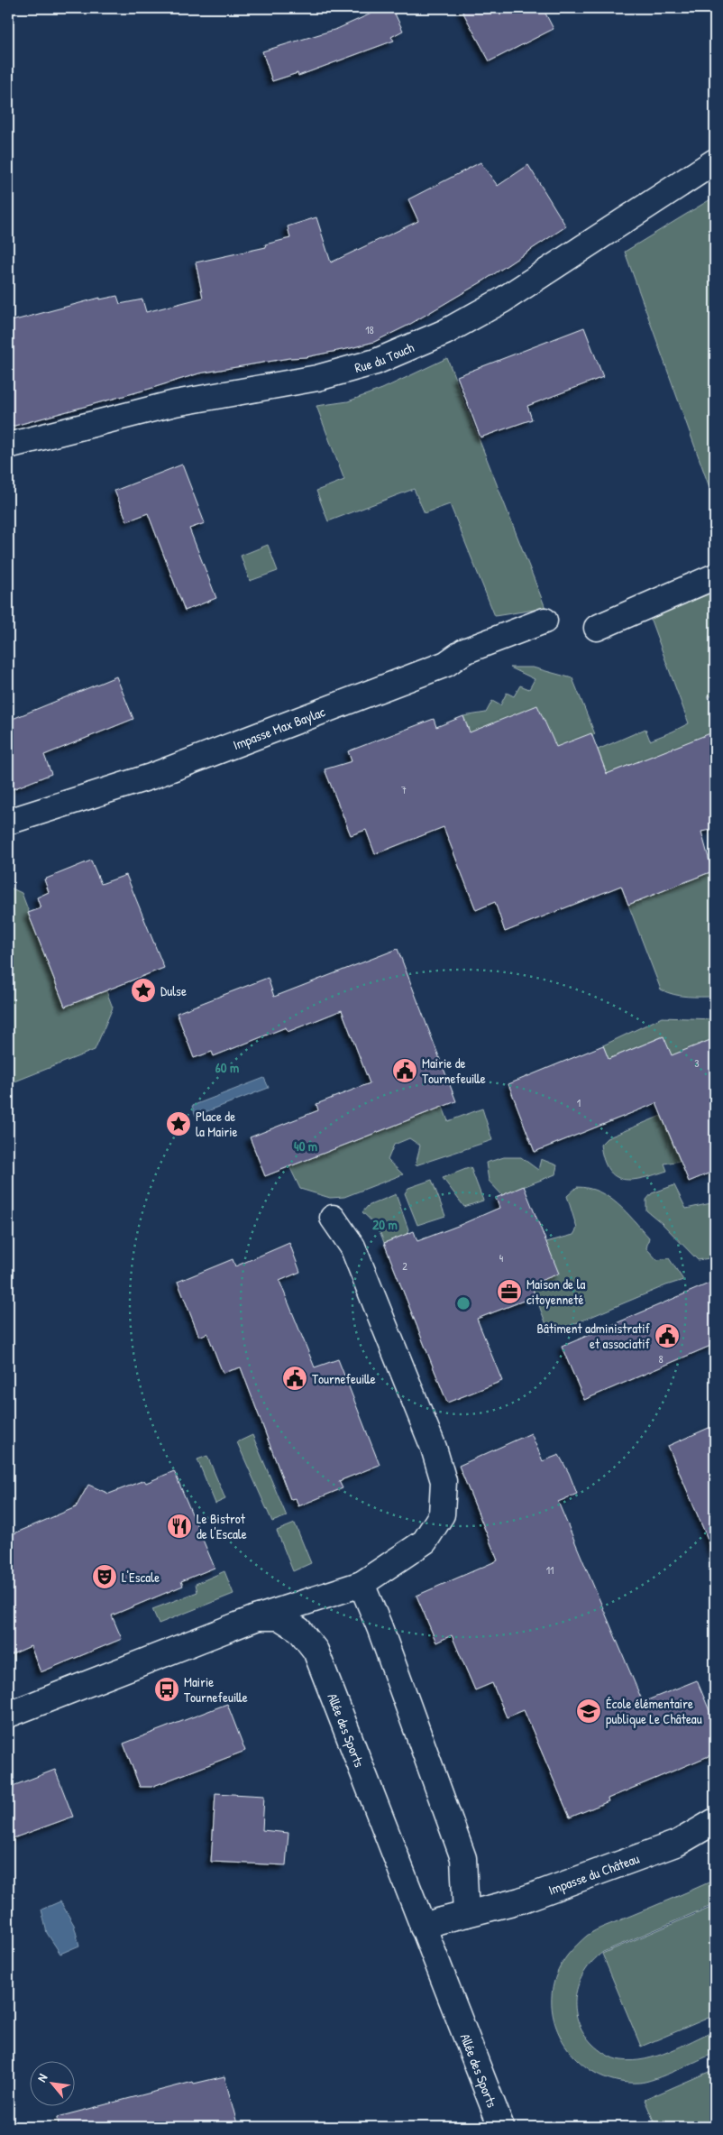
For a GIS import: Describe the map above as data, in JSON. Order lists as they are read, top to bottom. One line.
{"streets":{"street":["Rue du Touch","Impasse Max Baylac","Allée des Sports","Impasse du Château"]},"crossings":[["Allée des Sports","Impasse du Château"]],"places":{"place":["Dulse","Place de la Mairie"],"public building":["Mairie de Tournefeuille","Bâtiment administratif et associatif","Tournefeuille"],"office":["Maison de la citoyenneté"],"restaurant":["Le Bistrot de l'Escale"],"theatre":["L'Escale"],"bus stop":["Mairie Tournefeuille"],"school or university":["École élémentaire publique Le Château"]},"house_numbers":["18","7","3","1","4","2","8","11"],"north":"top left","rings":["60 m","40 m","20 m"]}
